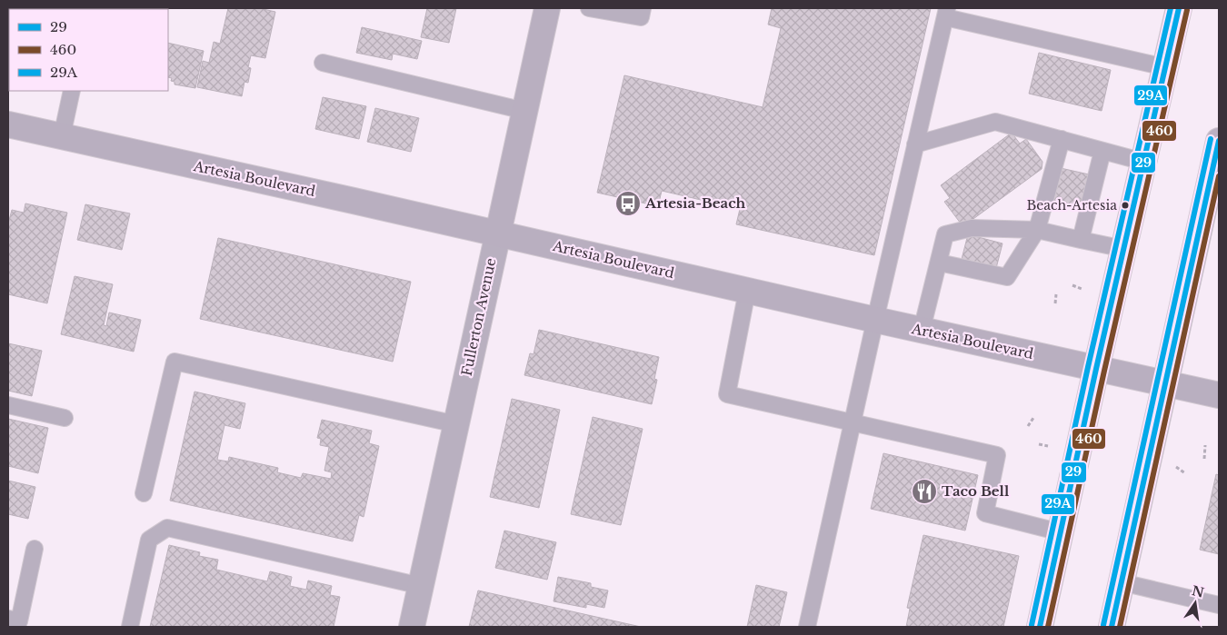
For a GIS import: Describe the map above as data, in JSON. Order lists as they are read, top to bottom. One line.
{"streets":{"main road":["Artesia Boulevard","Fullerton Avenue"]},"crossings":[["Artesia Boulevard","Fullerton Avenue"]],"places":{"bus stop":["Artesia-Beach"],"other":["Beach-Artesia"],"restaurant":["Taco Bell"]},"lines":["transit line 29","transit line 29A","transit line 460"],"legend":["29","460","29A"],"north":"top"}
